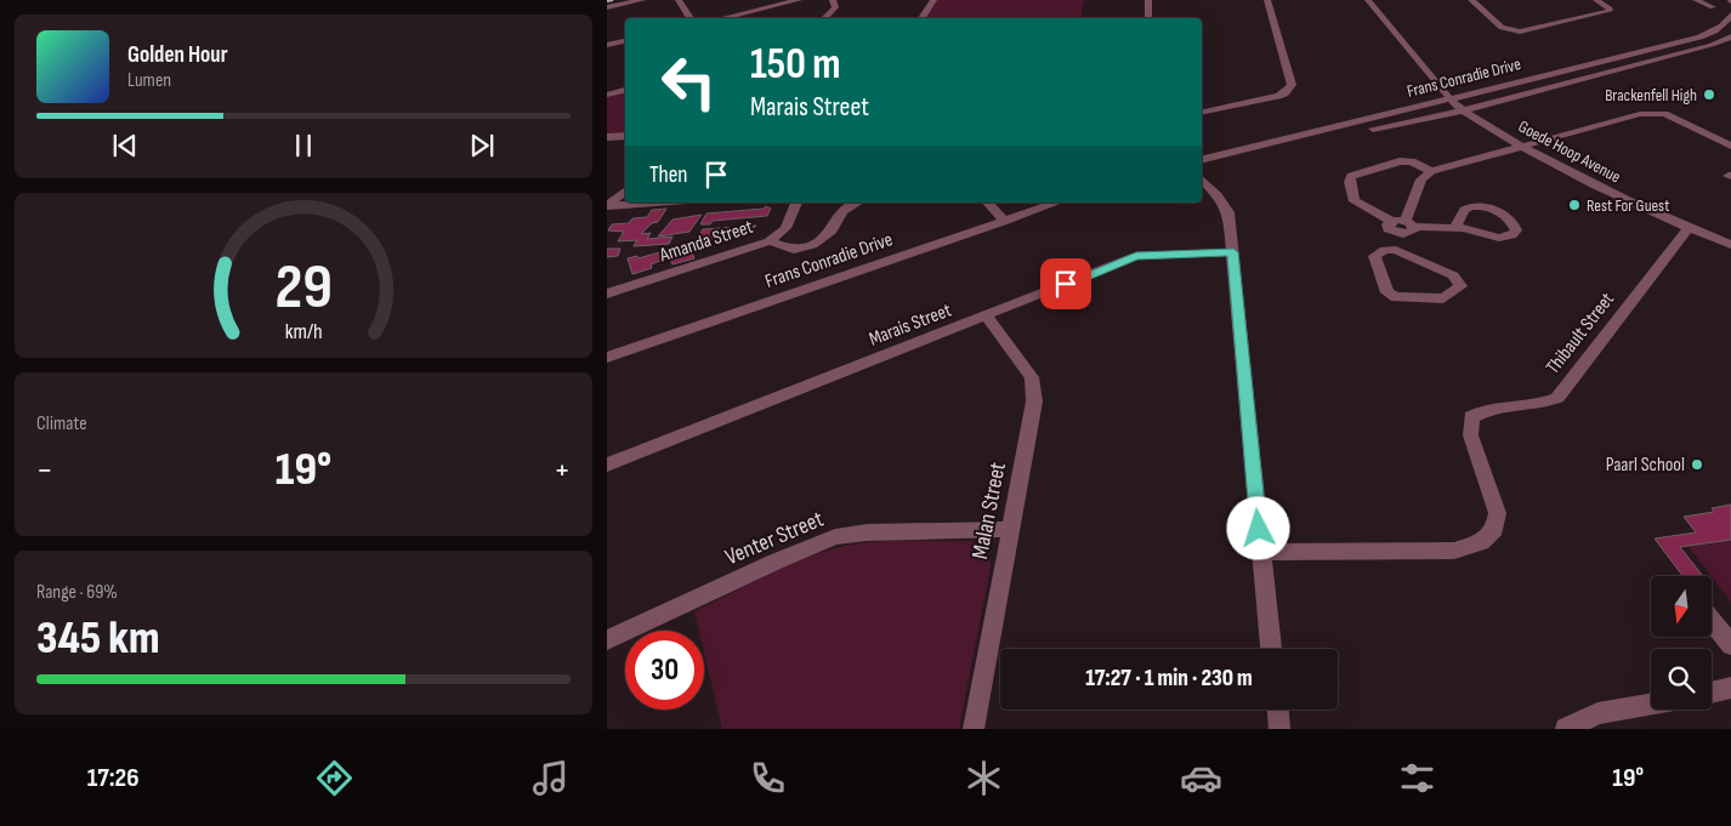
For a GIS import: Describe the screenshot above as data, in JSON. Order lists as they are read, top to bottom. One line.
{"streets":{"street":["Frans Conradie Drive","Goede Hoop Avenue","Amanda Street","Marais Street","Thibault Street","Malan Street","Venter Street"]},"crossings":[["Frans Conradie Drive","Goede Hoop Avenue"],["Goede Hoop Avenue","Thibault Street"],["Marais Street","Malan Street"],["Malan Street","Venter Street"]],"places":["Brackenfell High","Rest For Guest","Paarl School"],"north":"bottom","page":{"turn":["150 m","Marais Street"],"song":["Golden Hour","Lumen"],"then":"Then","tile":["Climate",["Range · 69%","345 km"]],"heat":["−","19°","+"],"limit":"30","trip":"17:27 · 1 min · 230 m","tabs":["17:26","19°"],"gauge":["29","km/h"]}}
